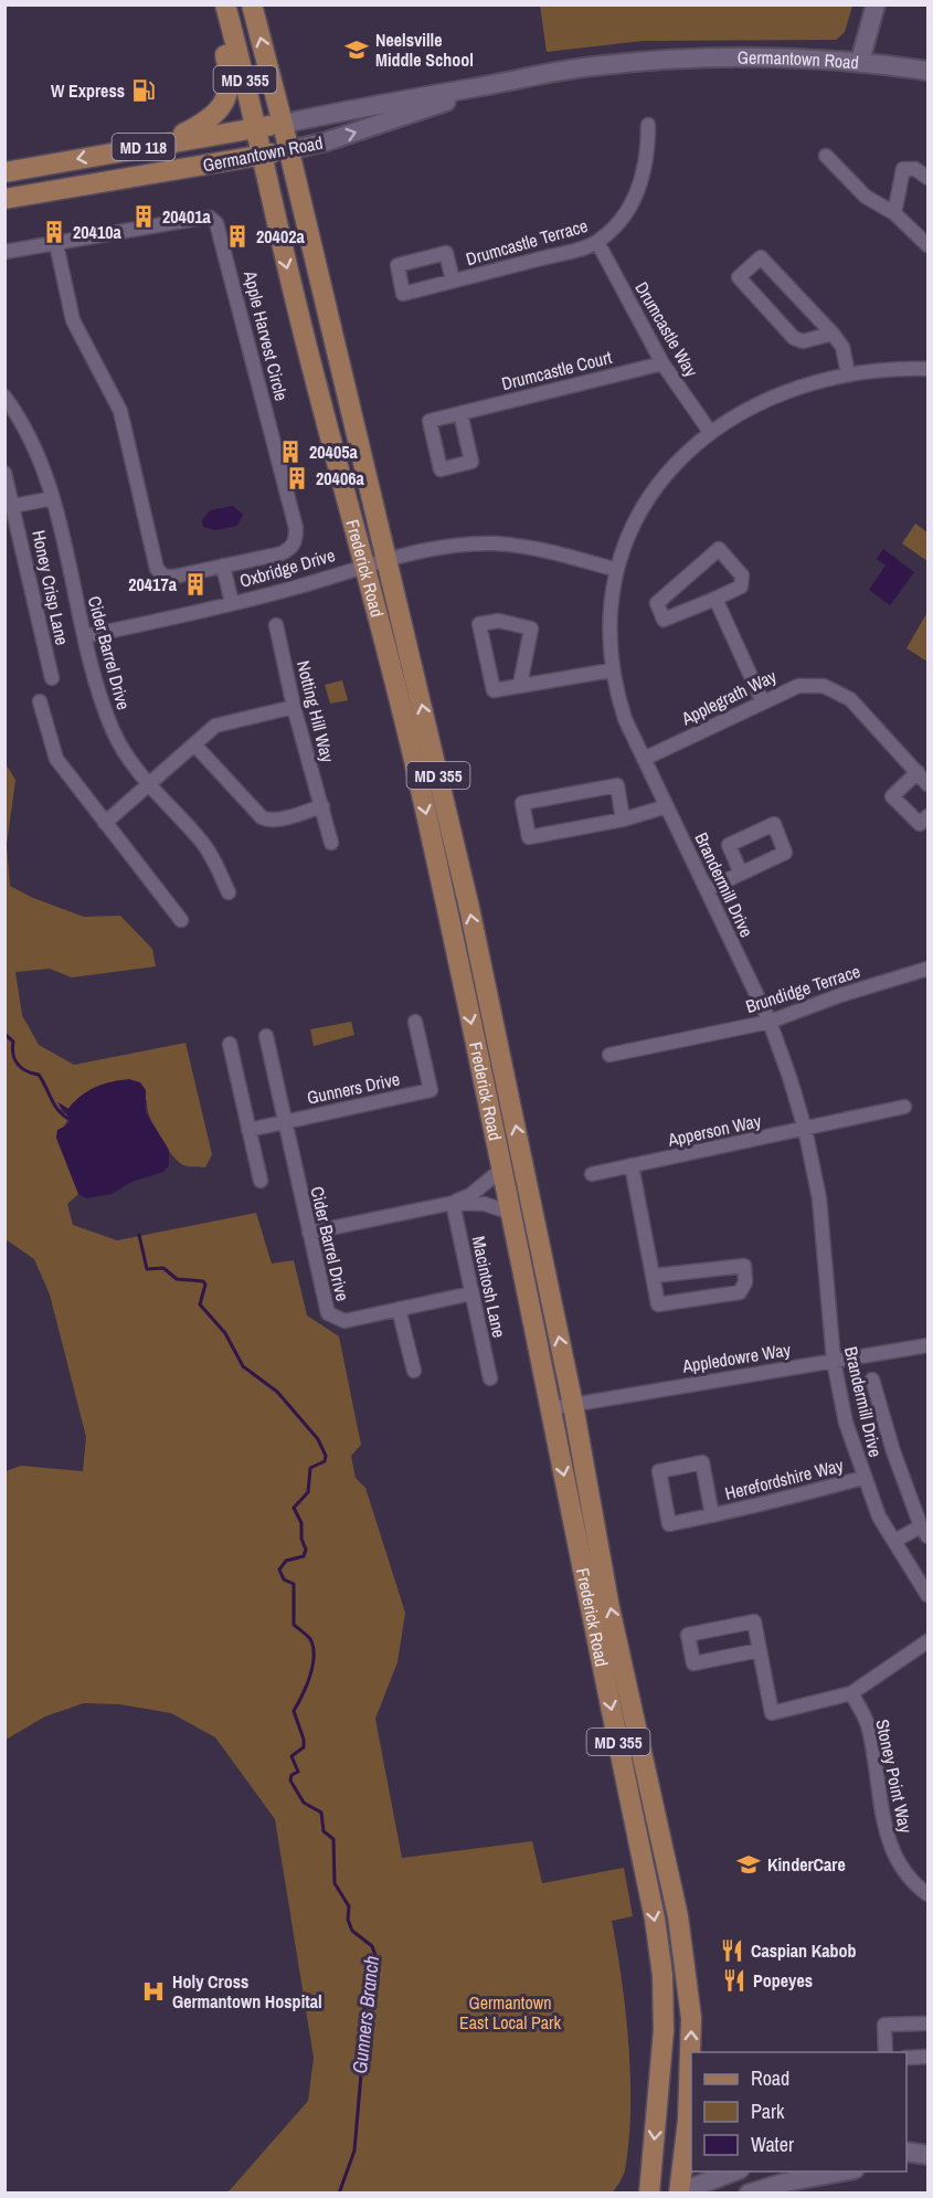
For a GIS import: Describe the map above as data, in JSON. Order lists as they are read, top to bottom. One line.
{"streets":{"main road":["Germantown Road","MD 355","MD 118","Frederick Road"],"street":["Drumcastle Terrace","Drumcastle Way","Apple Harvest Circle","Drumcastle Court","Oxbridge Drive","Honey Crisp Lane","Cider Barrel Drive","Applegrath Way","Notting Hill Way","Brandermill Drive","Brundidge Terrace","Gunners Drive","Apperson Way","Macintosh Lane","Appledowre Way","Herefordshire Way","Stoney Point Way"]},"crossings":[["Germantown Road","Frederick Road"],["Drumcastle Terrace","Drumcastle Way"],["Drumcastle Way","Drumcastle Court"],["Drumcastle Way","Brandermill Drive"],["Oxbridge Drive","Frederick Road"],["Oxbridge Drive","Cider Barrel Drive"],["Oxbridge Drive","Brandermill Drive"],["Frederick Road","Appledowre Way"],["Cider Barrel Drive","Gunners Drive"],["Cider Barrel Drive","Macintosh Lane"],["Applegrath Way","Brandermill Drive"],["Brandermill Drive","Brundidge Terrace"],["Brandermill Drive","Apperson Way"],["Brandermill Drive","Appledowre Way"],["Brandermill Drive","Herefordshire Way"]],"water":["Gunners Branch"],"parks":["Germantown East Local Park"],"places":{"school or university":["Neelsville Middle School","KinderCare"],"fuel station":["W Express"],"building":["20401a","20410a","20402a","20405a","20406a","20417a"],"restaurant":["Caspian Kabob","Popeyes"],"hospital":["Holy Cross Germantown Hospital"]},"legend":["Road","Park","Water"]}
